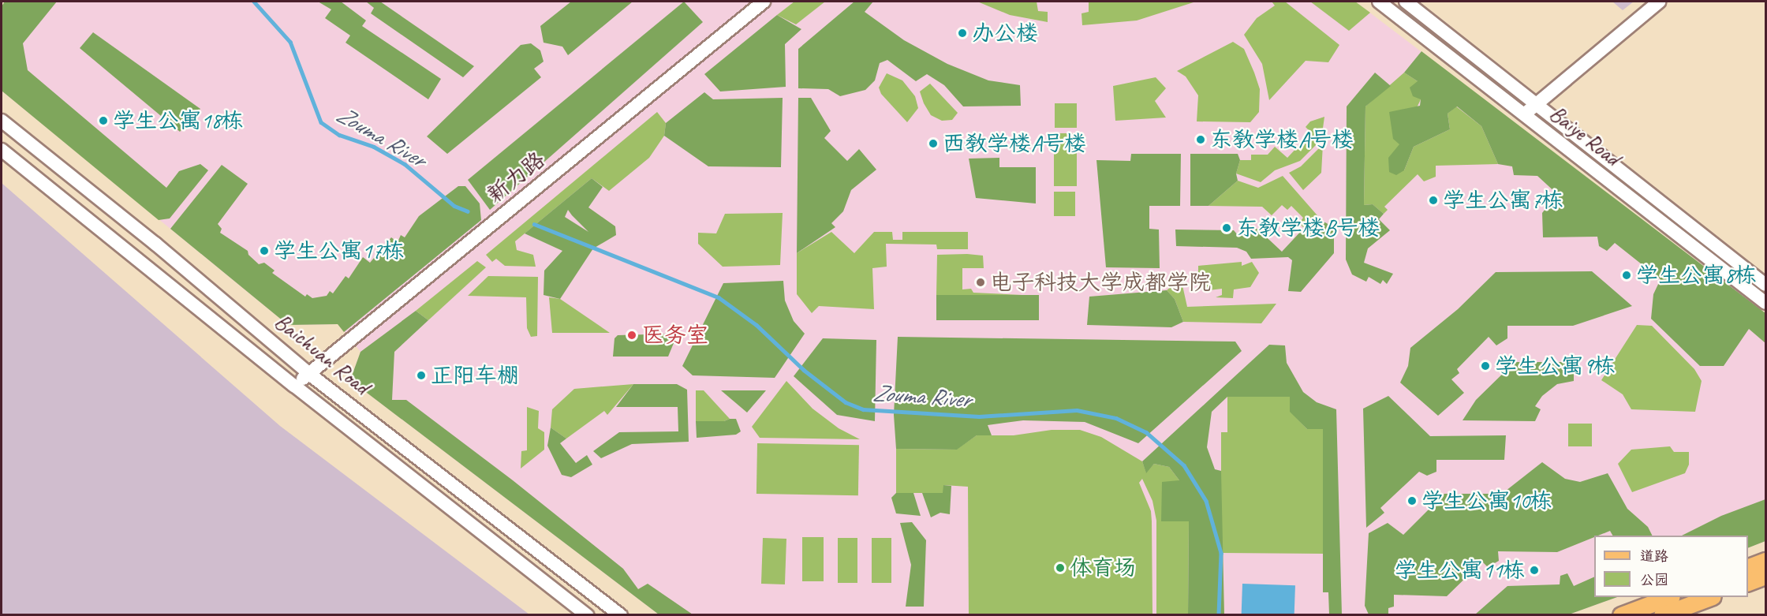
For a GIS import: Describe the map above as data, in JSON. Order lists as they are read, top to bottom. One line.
{"streets":{"street":["Baiye Road","新力路","Baichuan Road"]},"crossings":[["新力路","Baichuan Road"]],"water":["Zouma River"],"places":["办公楼","学生公寓18栋","东教学楼A号楼","西教学楼A号楼","学生公寓7栋","东教学楼B号楼","学生公寓17栋","学生公寓8栋","电子科技大学成都学院","医务室","学生公寓9栋","正阳车棚","学生公寓10栋","体育场","学生公寓11栋"],"legend":["道路","公园"]}
